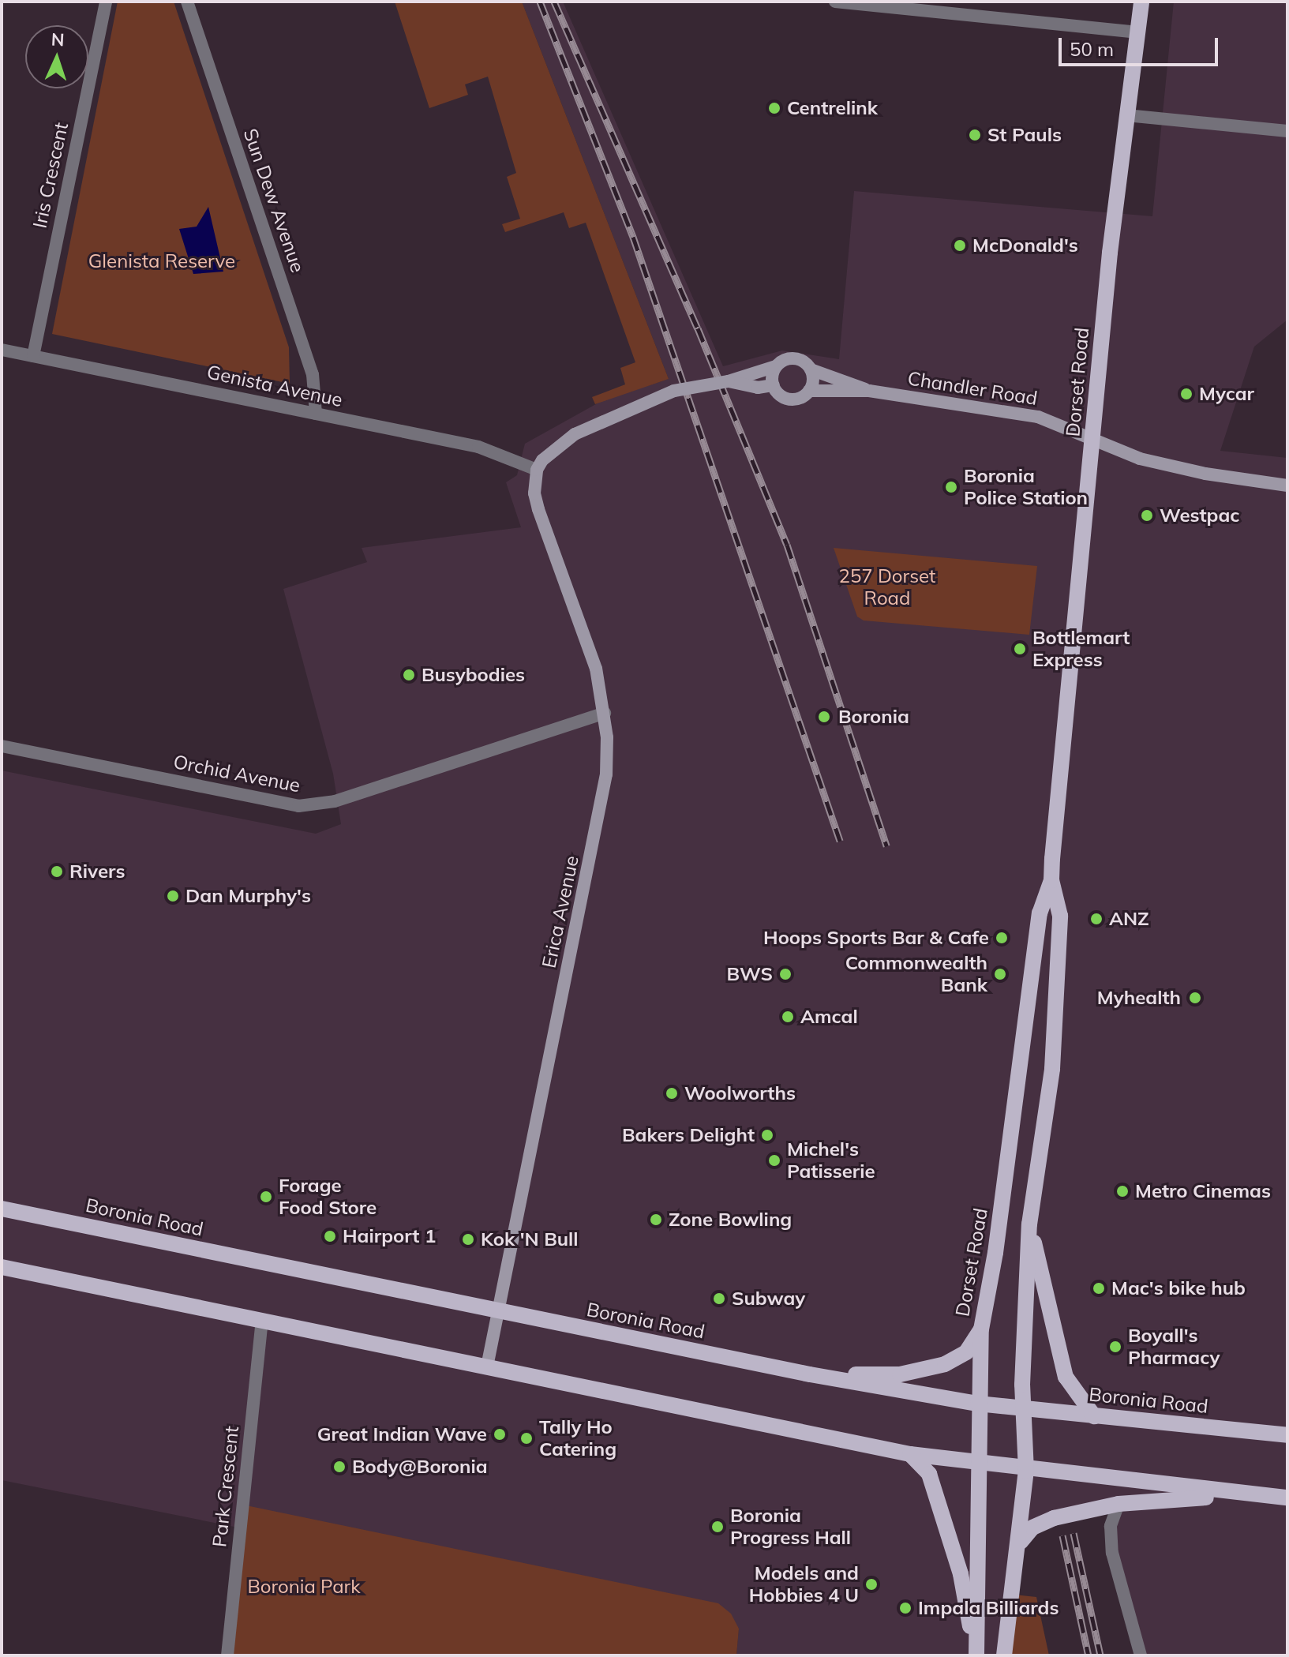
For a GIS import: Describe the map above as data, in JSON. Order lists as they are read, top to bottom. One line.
{"streets":{"main road":["Dorset Road","Chandler Road","Erica Avenue","Boronia Road"],"street":["Iris Crescent","Sun Dew Avenue","Genista Avenue","Orchid Avenue","Park Crescent"]},"crossings":[["Iris Crescent","Genista Avenue"],["Sun Dew Avenue","Genista Avenue"],["Dorset Road","Chandler Road"],["Dorset Road","Boronia Road"],["Genista Avenue","Erica Avenue"],["Orchid Avenue","Erica Avenue"],["Erica Avenue","Boronia Road"]],"parks":["Glenista Reserve","257 Dorset Road","Boronia Park"],"places":["Centrelink","St Pauls","McDonald's","Mycar","Boronia Police Station","Westpac","Bottlemart Express","Busybodies","Boronia","Rivers","Dan Murphy's","ANZ","Hoops Sports Bar & Cafe","BWS","Commonwealth Bank","Myhealth","Amcal","Woolworths","Bakers Delight","Michel's Patisserie","Metro Cinemas","Forage Food Store","Zone Bowling","Hairport 1","Kok 'N Bull","Mac's bike hub","Subway","Boyall's Pharmacy","Great Indian Wave","Tally Ho Catering","Body@Boronia","Boronia Progress Hall","Models and Hobbies 4 U","Impala Billiards"],"scale_bar":"50 m","north":"top"}
